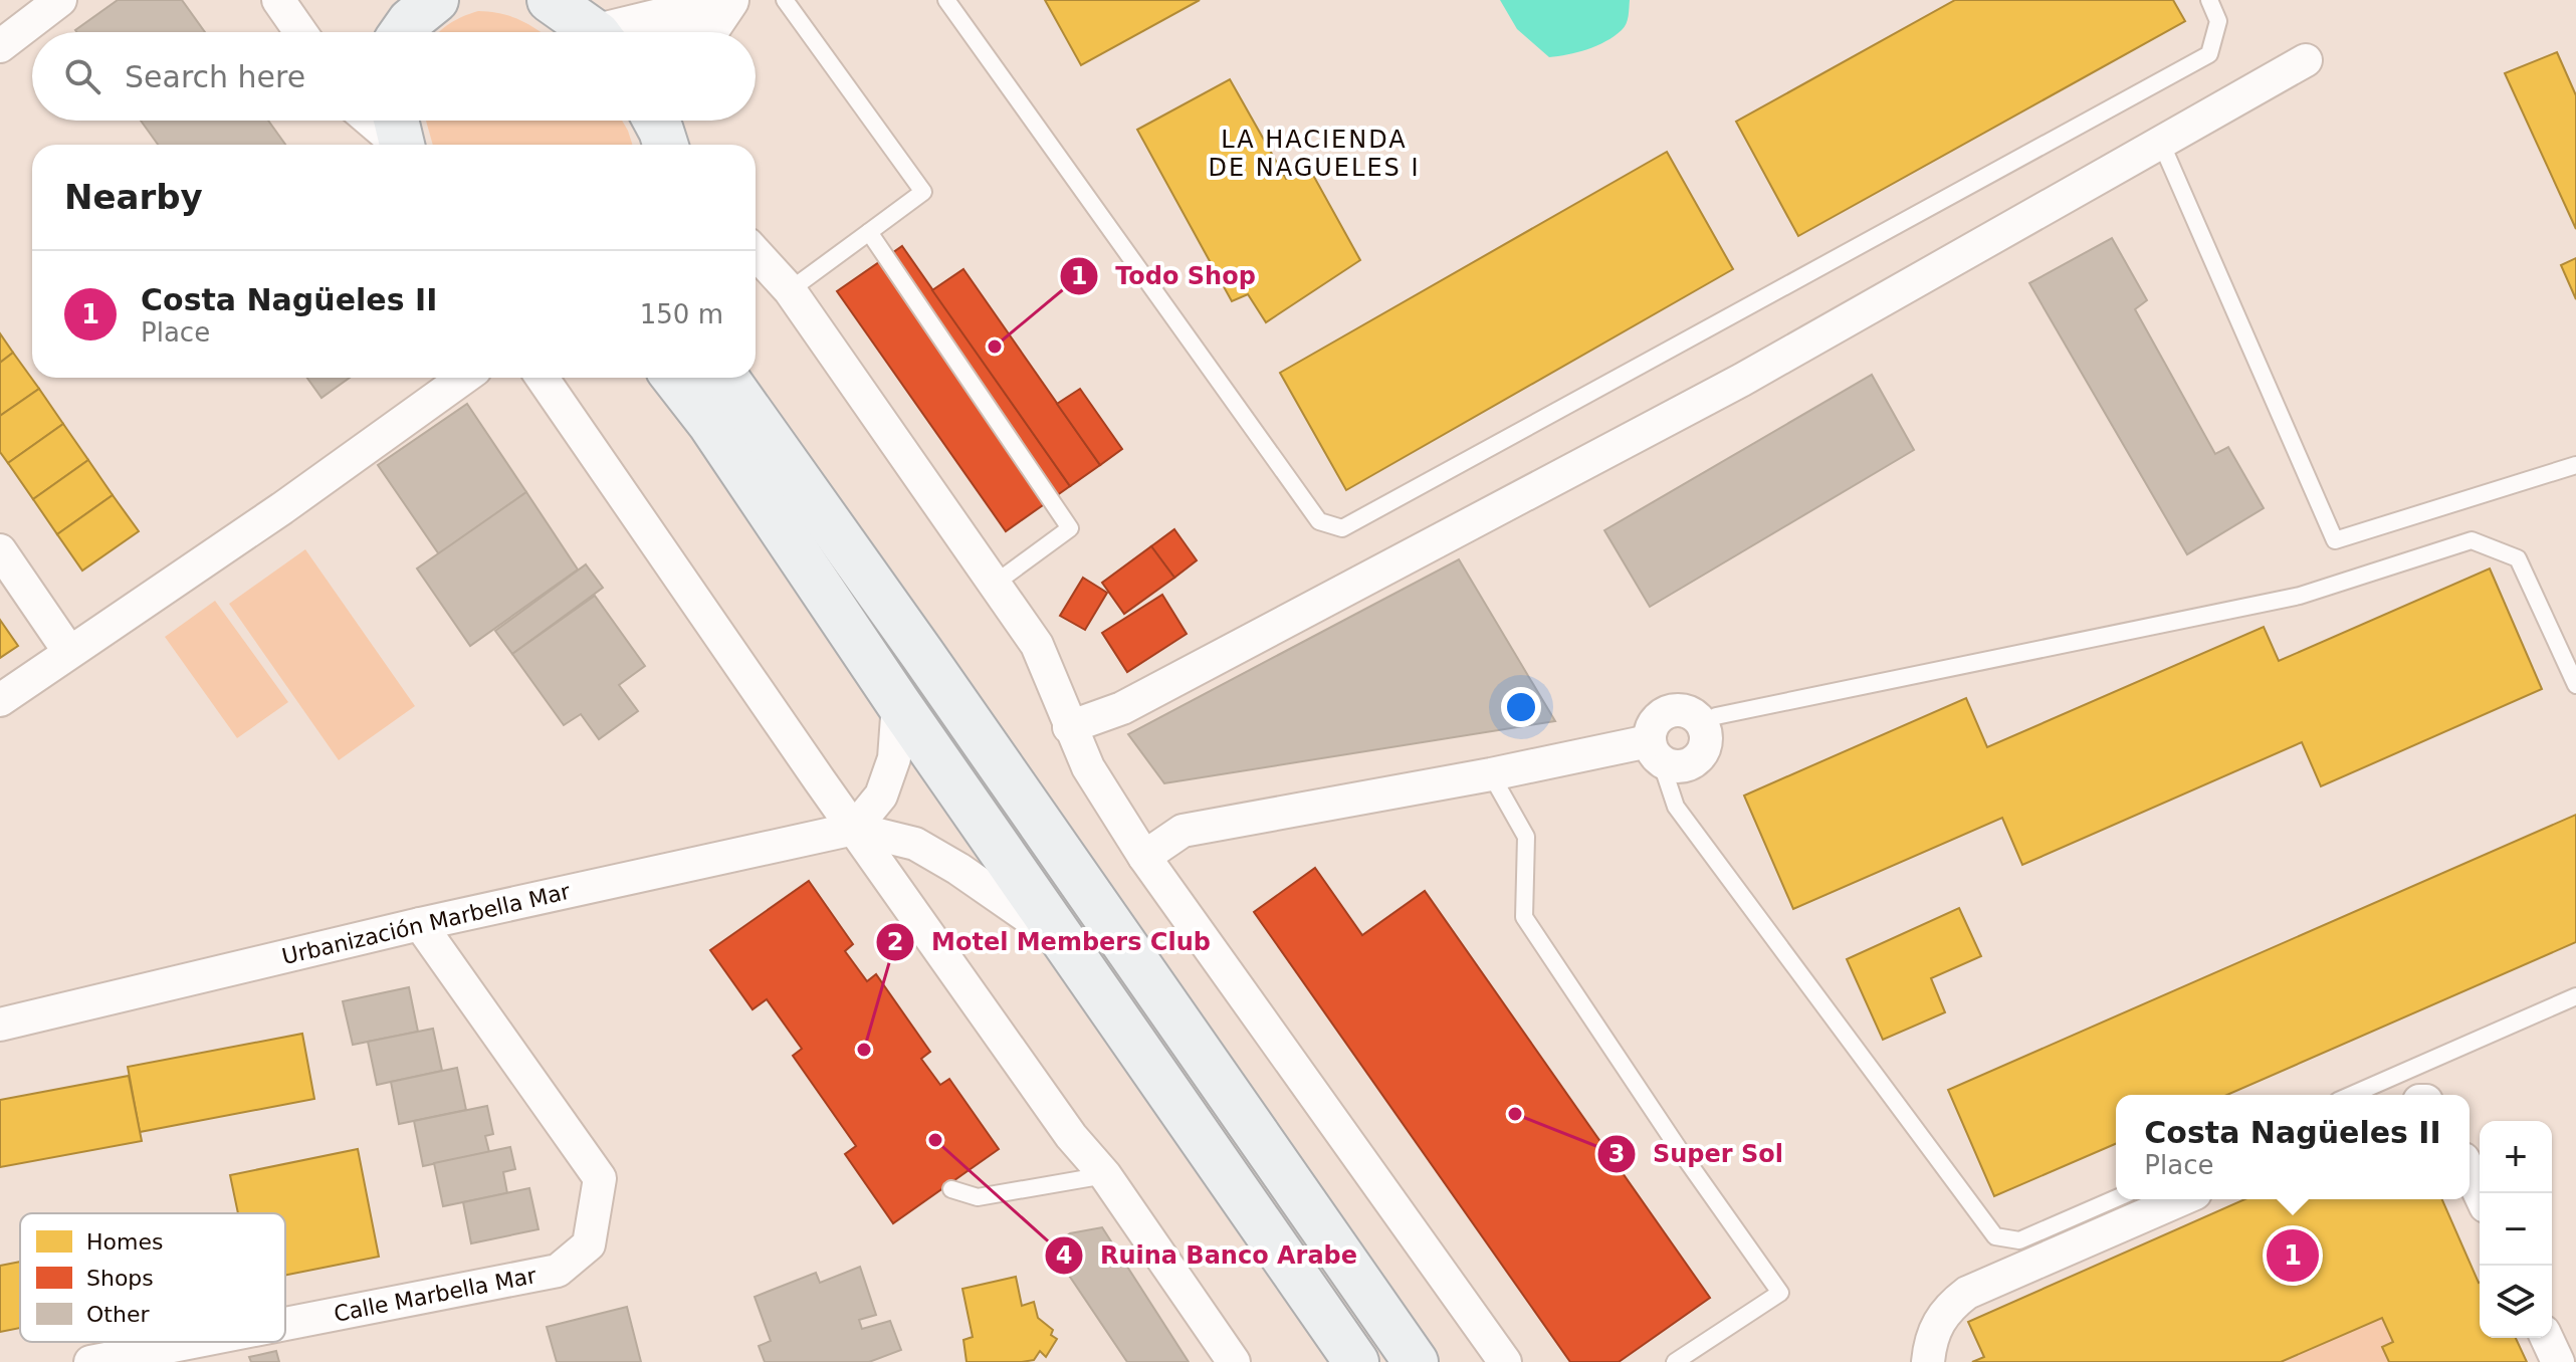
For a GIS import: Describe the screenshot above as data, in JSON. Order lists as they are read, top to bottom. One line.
{"streets":{"street":["Urbanización Marbella Mar","Calle Marbella Mar"]},"crossings":[["Urbanización Marbella Mar","Calle Marbella Mar"]],"districts":["LA HACIENDA DE NAGUELES I"],"places":["Todo Shop","Motel Members Club","Super Sol","Ruina Banco Arabe"],"legend":["Homes","Shops","Other"],"page":{"search":"Search here","heading":"Nearby","list":[{"mark":"1","name":"Costa Nagüeles II","note":"Place","value":"150 m"}],"popup":["Costa Nagüeles II","Place"],"map_buttons":["+","−"],"pins":"1"}}
